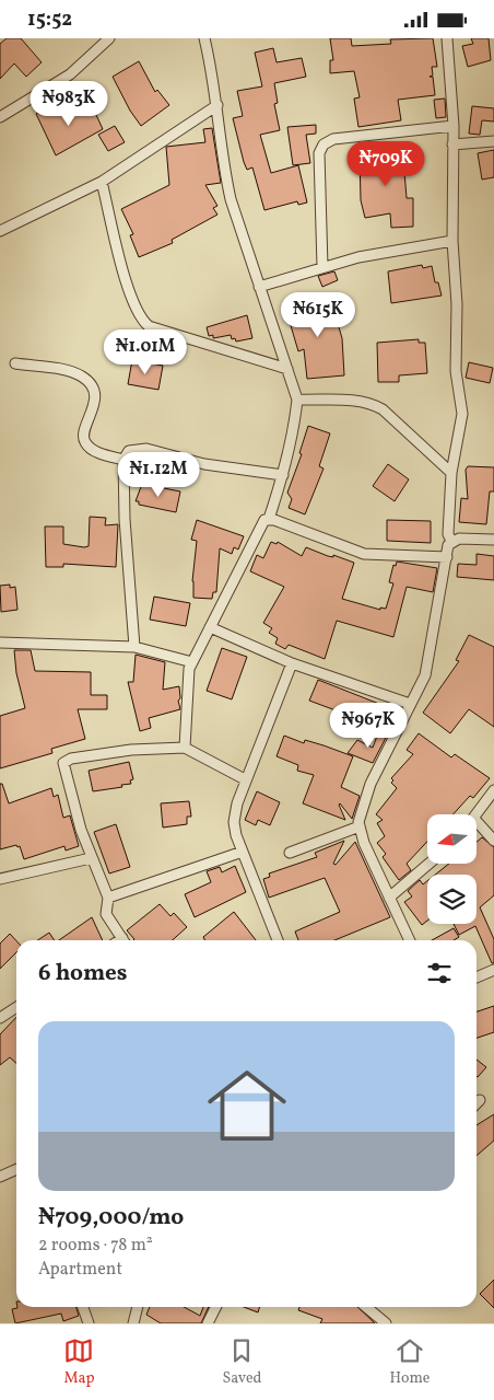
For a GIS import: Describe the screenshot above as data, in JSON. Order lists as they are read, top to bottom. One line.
{"north":"left","page":{"status":"15:52","price":["₦983K","₦709K","₦615K","₦1.01M","₦1.12M","₦967K"],"heading":"6 homes","list":[{"name":"₦709,000/mo","note":"2 rooms · 78 m² · Apartment"}],"tabs":["Map","Saved","Home"]}}
